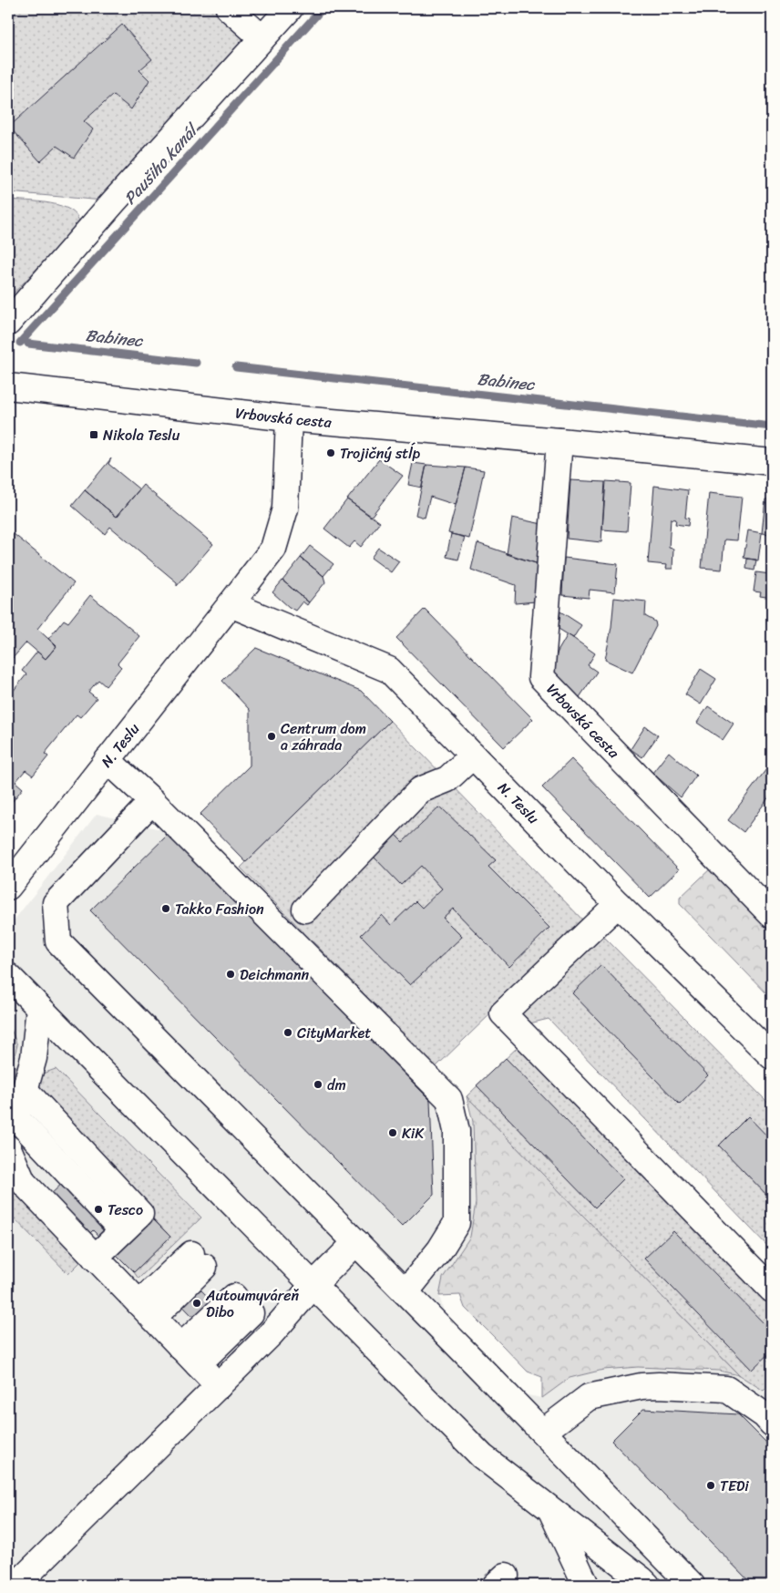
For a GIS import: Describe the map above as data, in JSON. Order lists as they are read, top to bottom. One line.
{"streets":{"street":["Vrbovská cesta","N. Teslu"]},"crossings":[["Vrbovská cesta","N. Teslu"]],"water":["Paušiho kanál","Babinec"],"places":{"transit":["Nikola Teslu"],"other":["Trojičný stĺp","Centrum dom a záhrada","Takko Fashion","Deichmann","CityMarket","dm","KiK","Tesco","Autoumyváreň Dibo","TEDi"]}}
